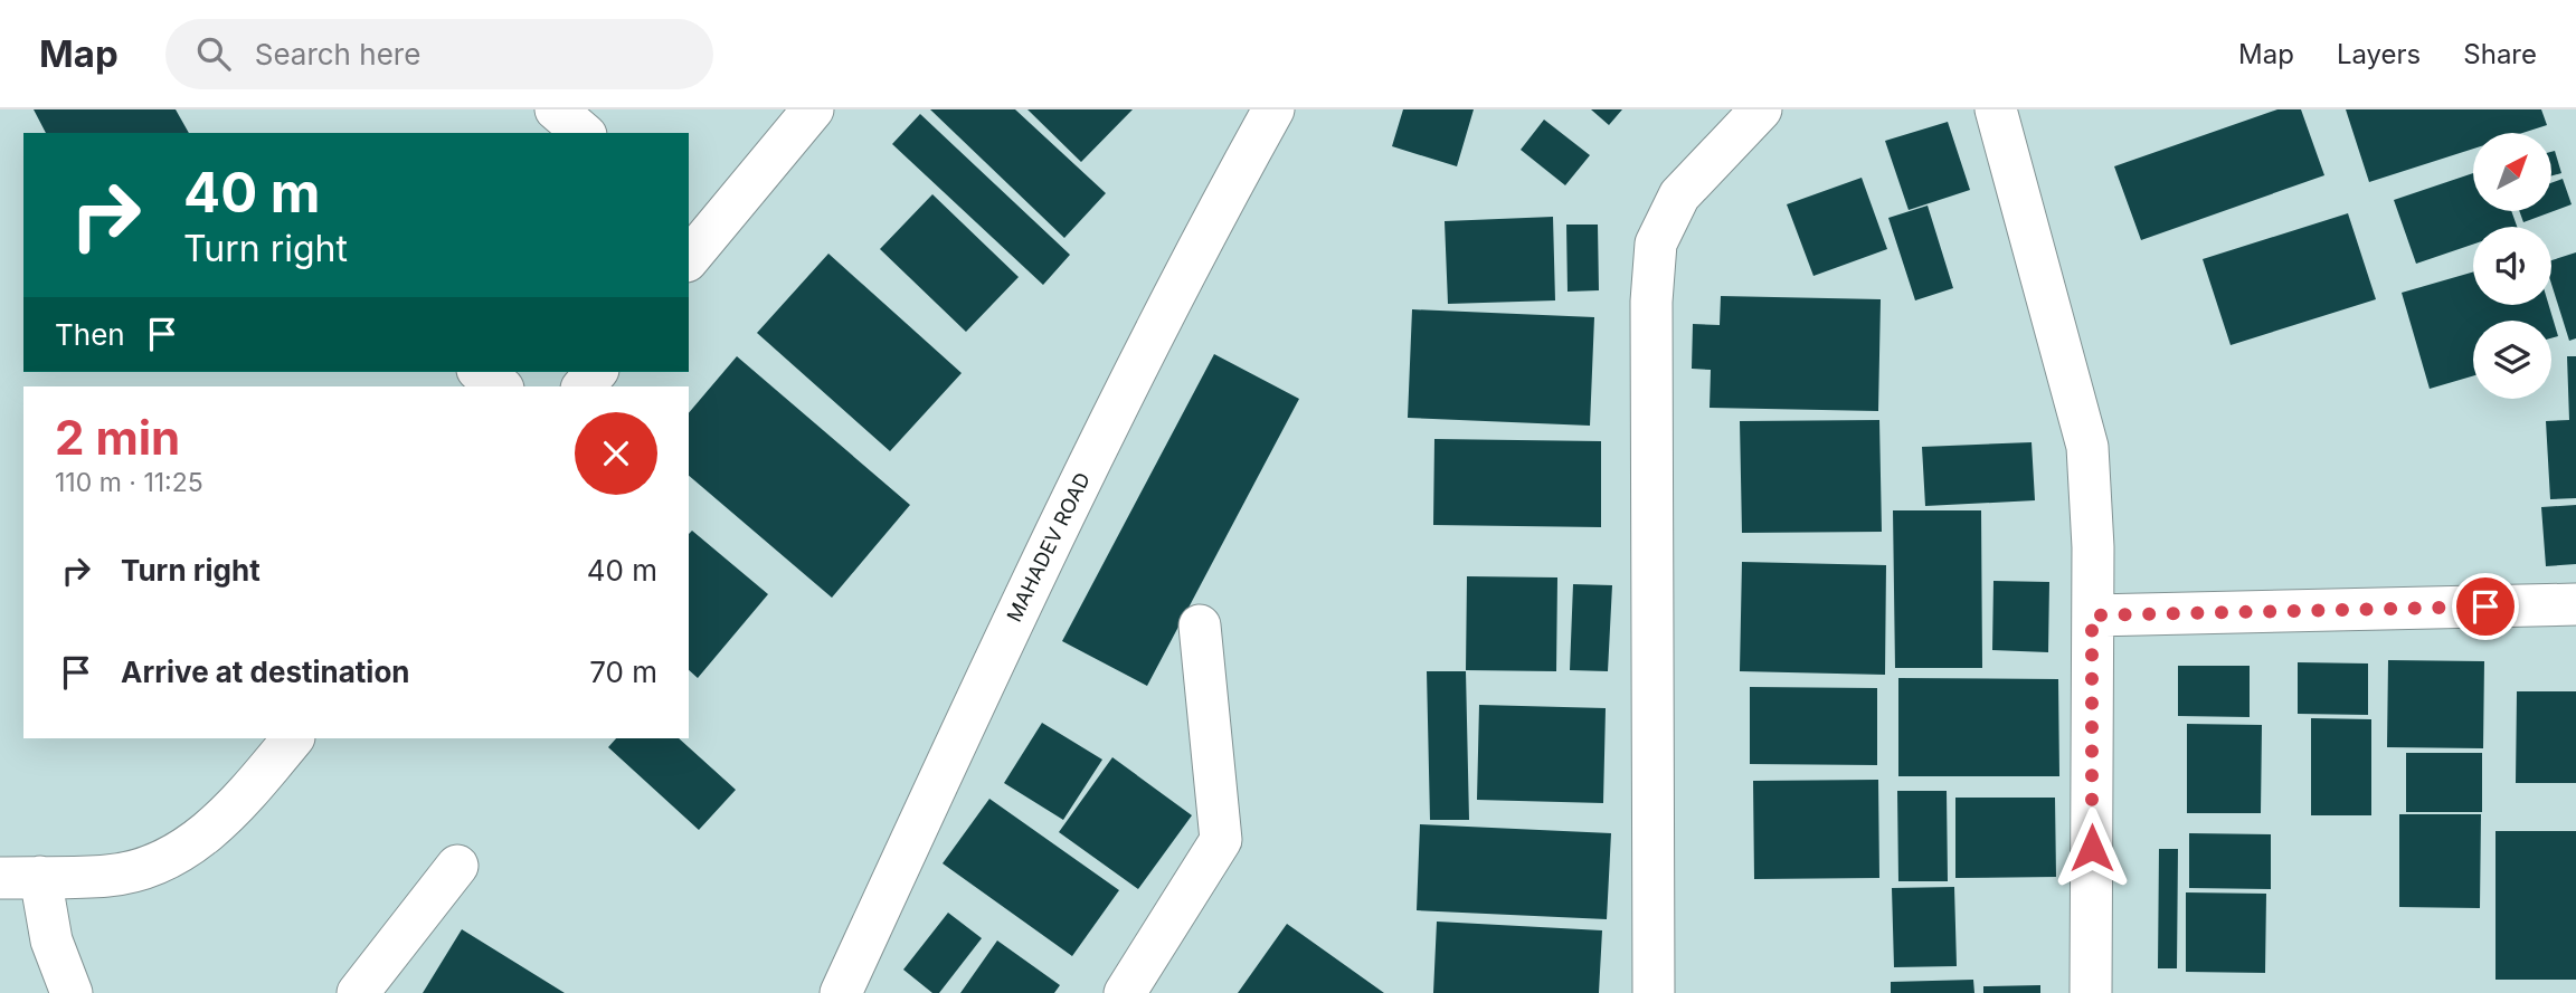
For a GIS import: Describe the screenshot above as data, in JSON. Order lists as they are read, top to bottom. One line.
{"streets":{"lane":["MAHADEV ROAD"]},"north":"top right","page":{"header":"Map","search":"Search here","nav":["Map","Layers","Share"],"turn":["40 m","Turn right"],"then":"Then","heading":["2 min","110 m · 11:25"],"list":[{"name":"Turn right","value":"40 m"},{"name":"Arrive at destination","value":"70 m"}]}}
